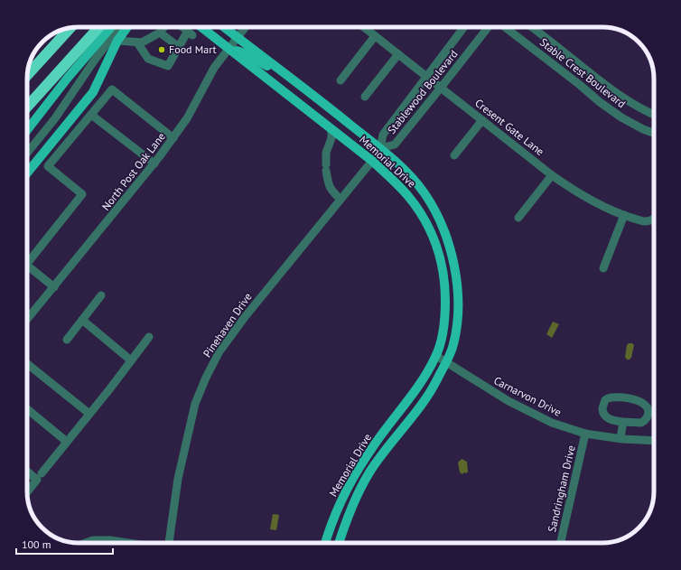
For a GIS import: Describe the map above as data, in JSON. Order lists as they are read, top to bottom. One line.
{"streets":{"main road":["Memorial Drive"],"street":["Stable Crest Boulevard","Stablewood Boulevard","Cresent Gate Lane","North Post Oak Lane","Pinehaven Drive","Carnarvon Drive","Sandringham Drive"]},"crossings":[["Stablewood Boulevard","Cresent Gate Lane"],["Stablewood Boulevard","Memorial Drive"],["Stablewood Boulevard","Pinehaven Drive"],["Memorial Drive","North Post Oak Lane"],["Memorial Drive","Pinehaven Drive"],["Memorial Drive","Carnarvon Drive"],["Carnarvon Drive","Sandringham Drive"]],"places":["Food Mart"],"scale_bar":"100 m"}
